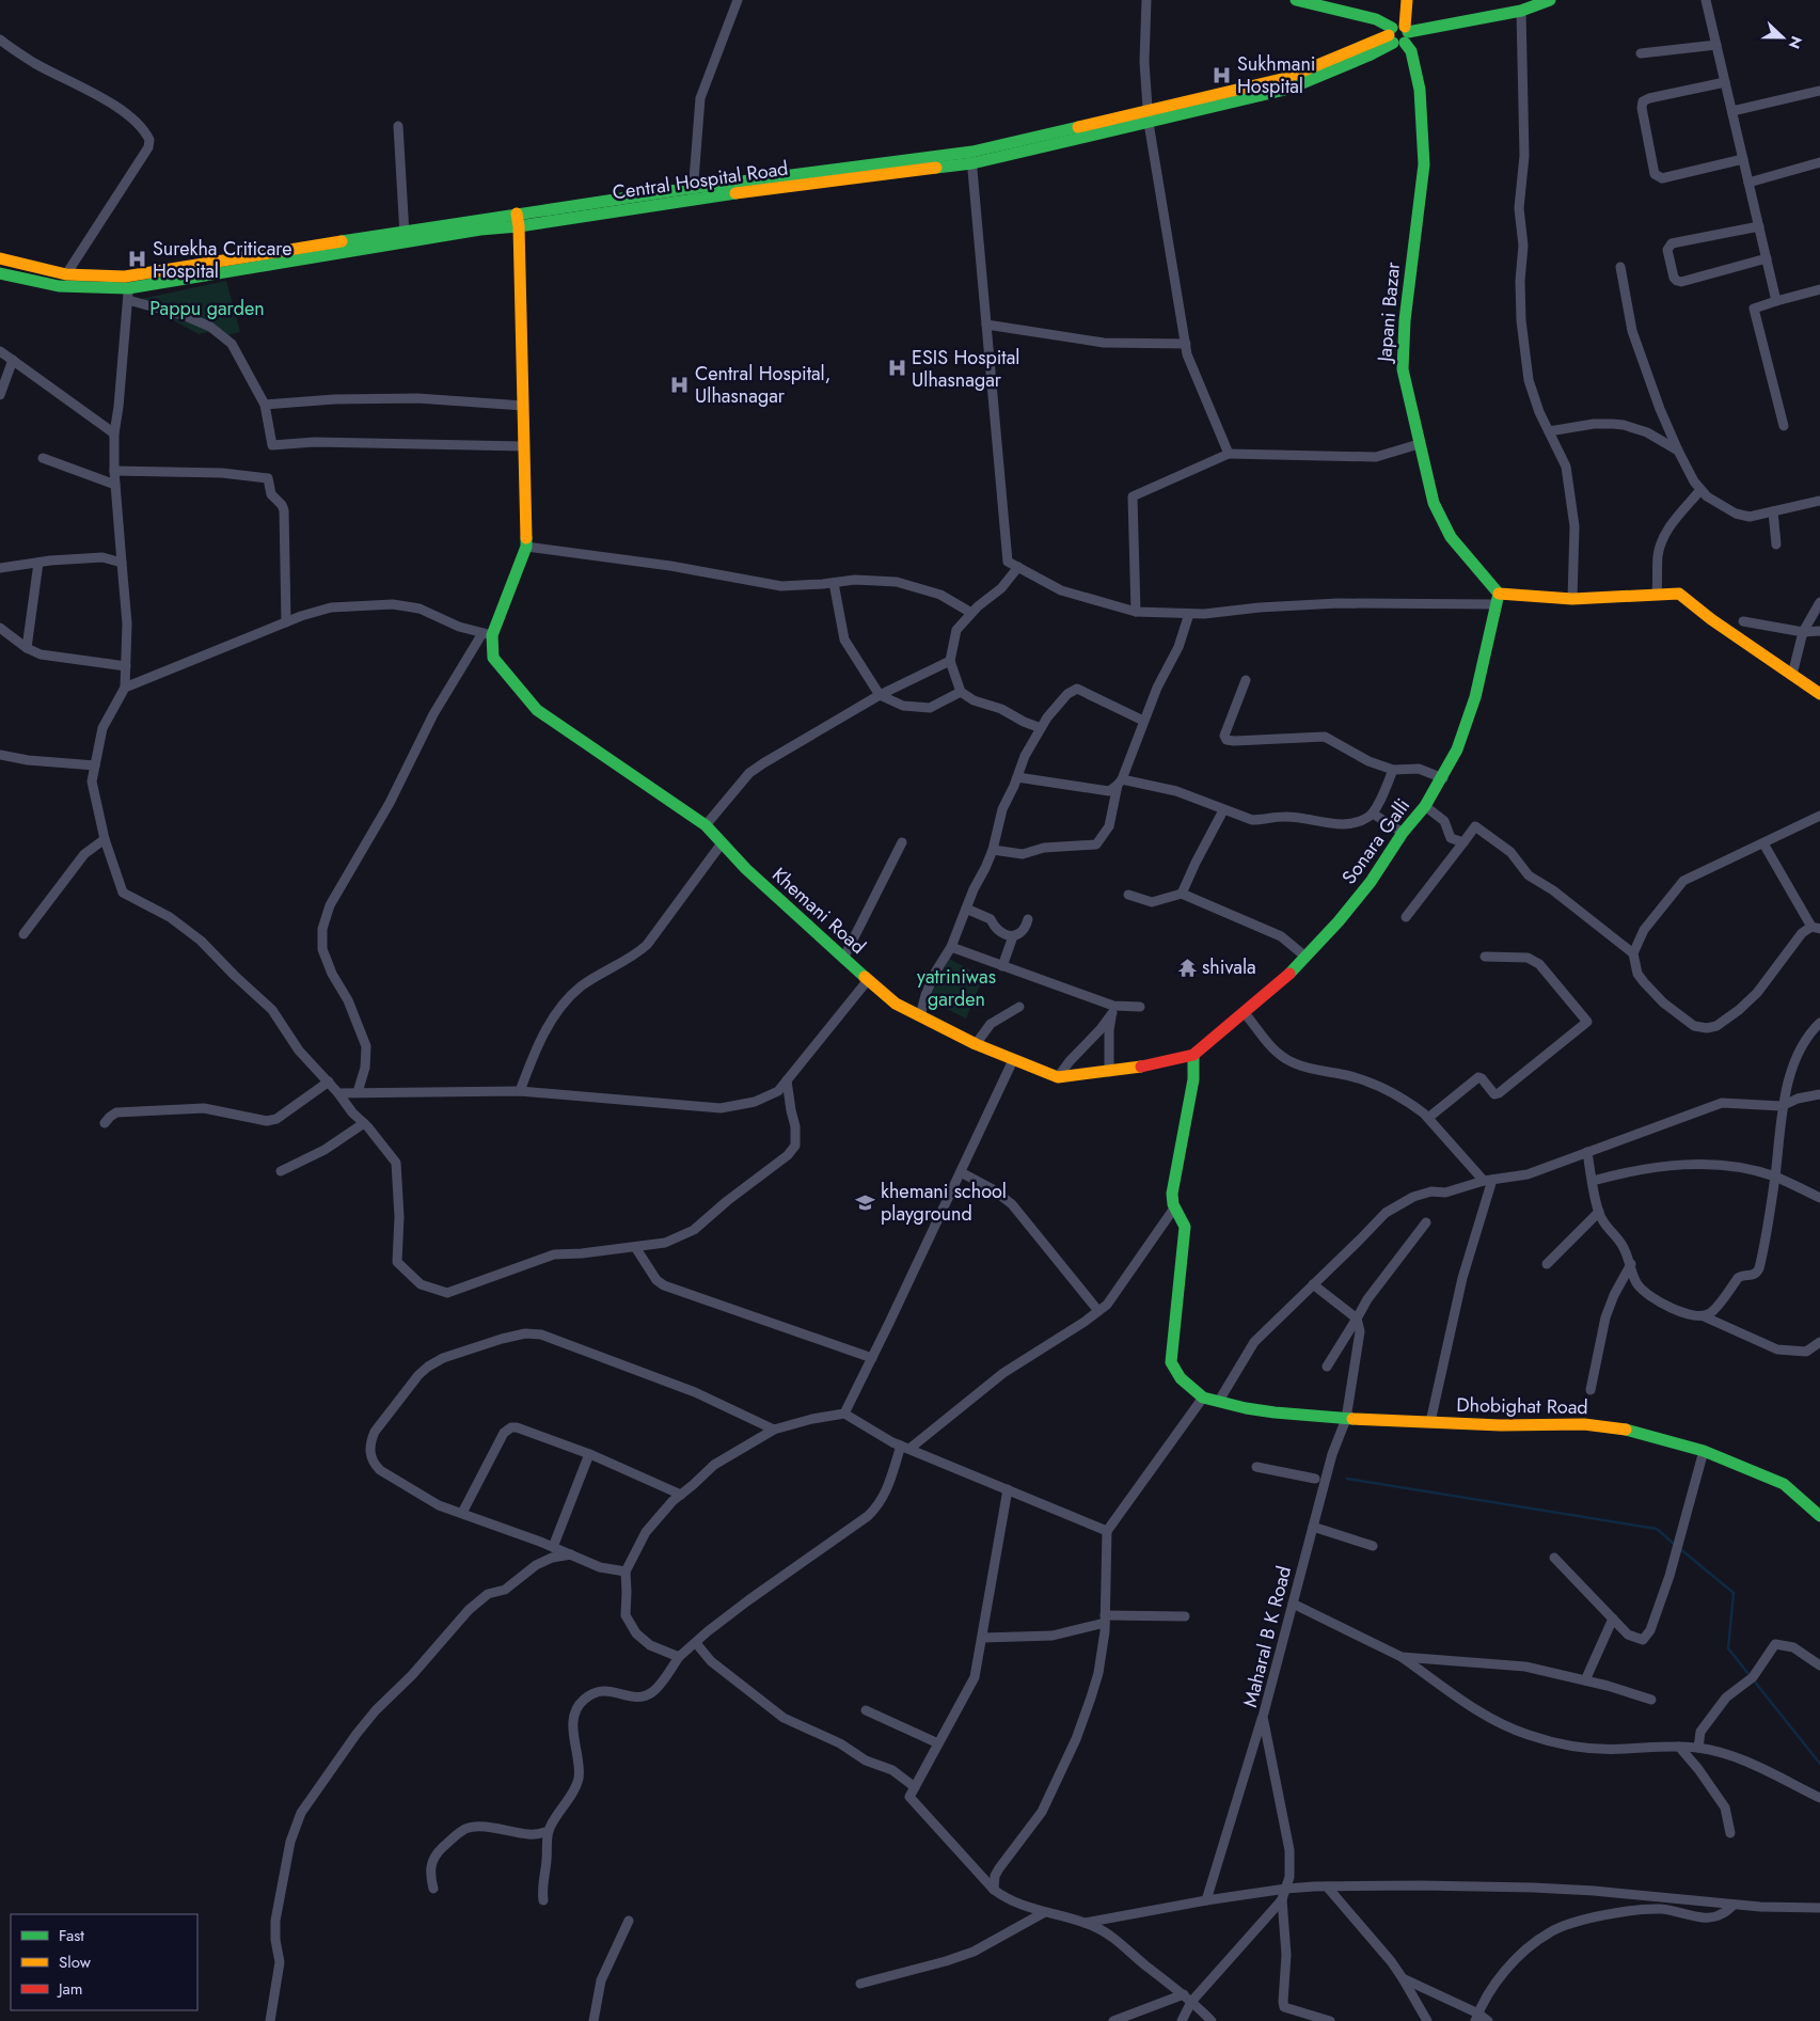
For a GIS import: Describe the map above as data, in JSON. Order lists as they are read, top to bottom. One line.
{"streets":{"street":["Central Hospital Road","Japani Bazar","Sonara Galli","Khemani Road","Dhobighat Road","Maharal B K Road"]},"crossings":[["Central Hospital Road","Japani Bazar"],["Japani Bazar","Sonara Galli"],["Sonara Galli","Khemani Road"],["Dhobighat Road","Maharal B K Road"]],"parks":["Pappu garden","yatriniwas garden"],"places":{"hospital":["Sukhmani Hospital","Surekha Criticare Hospital","ESIS Hospital Ulhasnagar","Central Hospital, Ulhasnagar"],"temple":["shivala"],"school or university":["khemani school playground"]},"legend":["Fast","Slow","Jam"],"north":"right"}
